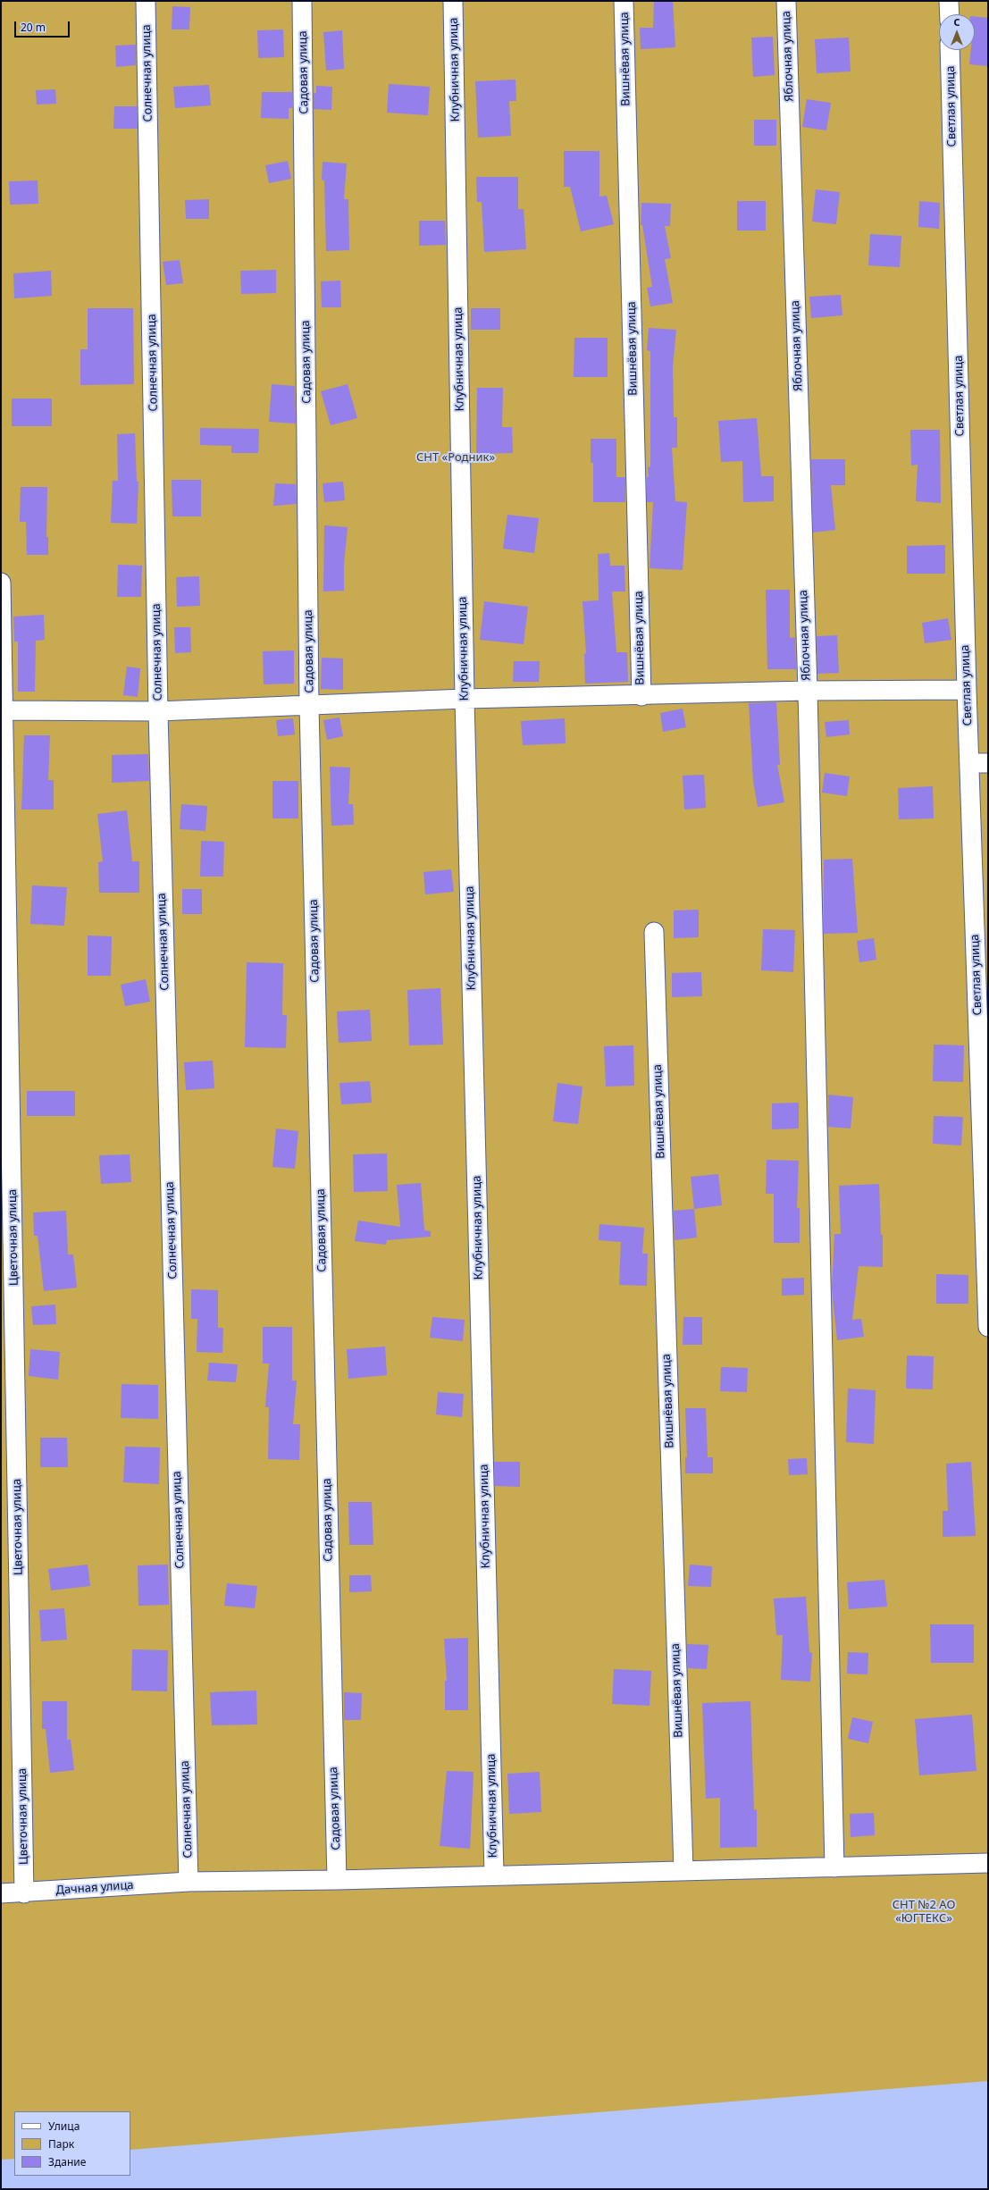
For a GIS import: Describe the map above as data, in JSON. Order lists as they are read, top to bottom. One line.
{"streets":{"street":["Яблочная улица","Вишнёвая улица","Клубничная улица","Садовая улица","Солнечная улица","Светлая улица","Цветочная улица","Дачная улица"]},"crossings":[["Яблочная улица","Дачная улица"],["Вишнёвая улица","Дачная улица"],["Клубничная улица","Дачная улица"],["Садовая улица","Дачная улица"],["Солнечная улица","Дачная улица"],["Цветочная улица","Дачная улица"]],"parks":["СНТ «Родник»","СНТ №2 АО «ЮГТЕКС»"],"legend":["Улица","Парк","Здание"],"scale_bar":"20 m","north":"top"}
